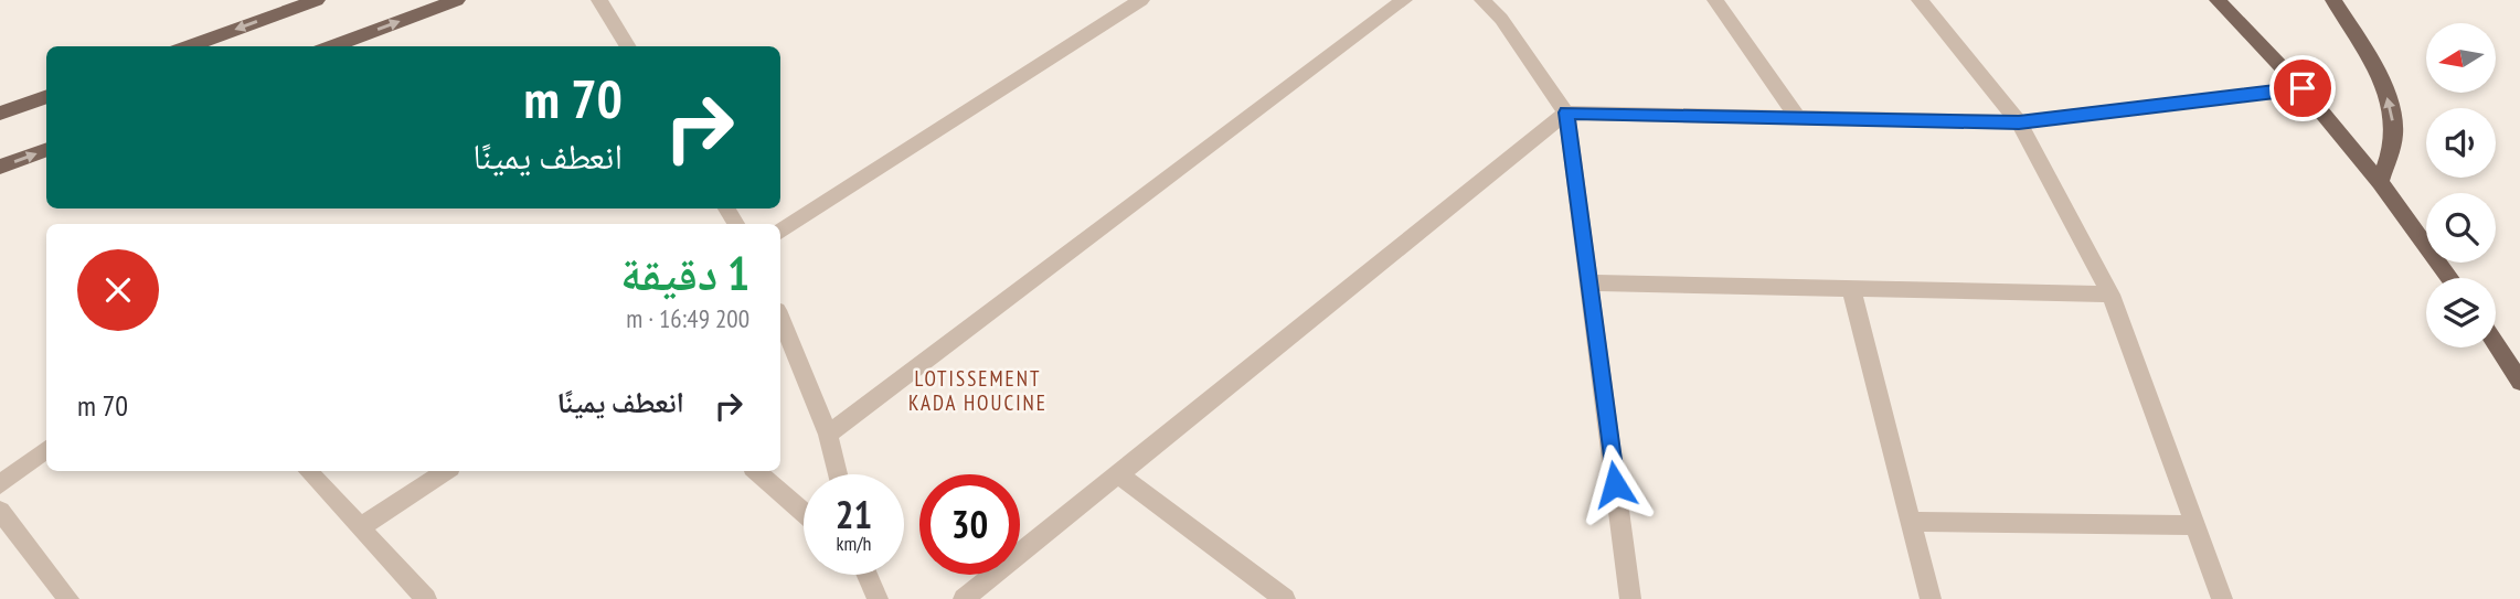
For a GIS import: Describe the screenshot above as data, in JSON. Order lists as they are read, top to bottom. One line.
{"districts":["LOTISSEMENT KADA HOUCINE"],"north":"left","page":{"turn":["70 m","انعطف يمينًا"],"heading":["1 دقيقة","200 m · 16:49"],"list":[{"name":"انعطف يمينًا","value":"70 m"}],"speed":"21 km/h","limit":"30"}}
